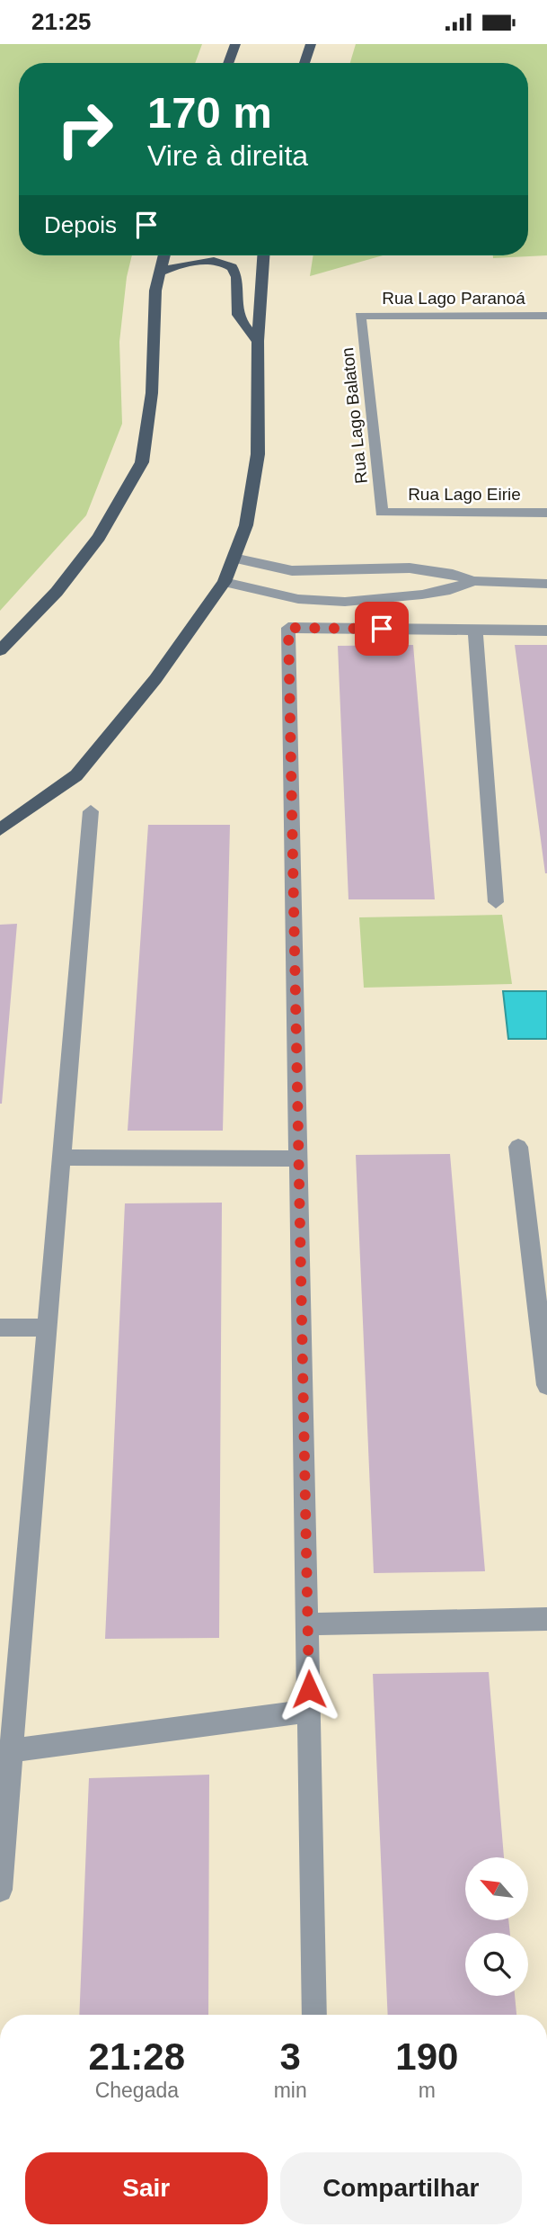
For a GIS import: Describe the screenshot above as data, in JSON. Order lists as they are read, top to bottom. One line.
{"streets":{"street":["Rua Lago Paranoá","Rua Lago Balaton","Rua Lago Eirie"]},"crossings":[["Rua Lago Paranoá","Rua Lago Balaton"],["Rua Lago Balaton","Rua Lago Eirie"]],"north":"top left","page":{"status":"21:25","turn":["170 m","Vire à direita"],"then":"Depois","eta":["21:28","Chegada","3","min","190","m"],"buttons":["Sair","Compartilhar"]}}
